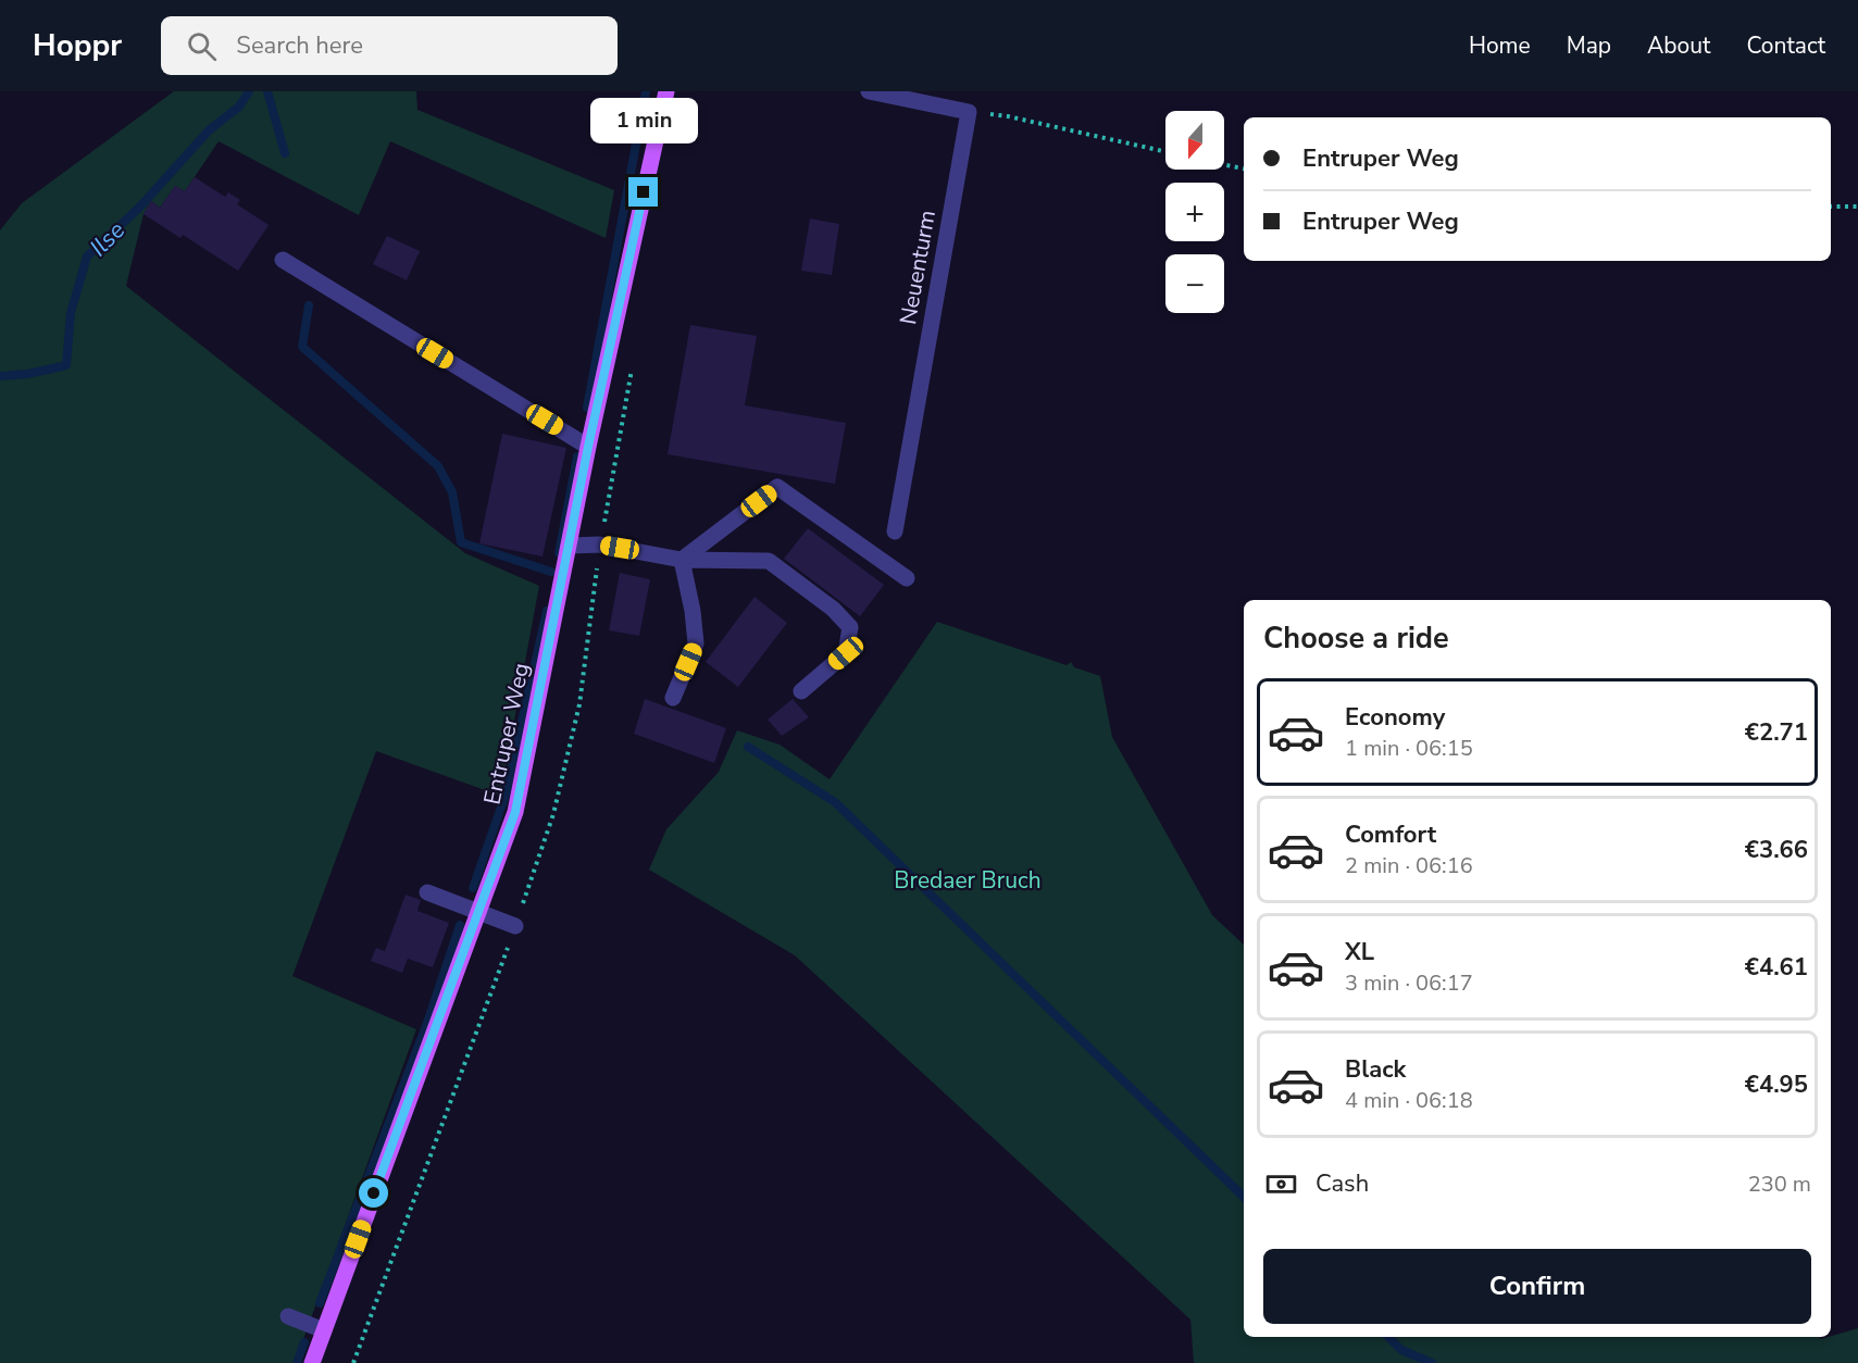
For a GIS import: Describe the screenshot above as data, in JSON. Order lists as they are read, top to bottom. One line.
{"streets":{"main road":["Entruper Weg"],"lane":["Neuenturm"]},"water":["Ilse"],"parks":["Bredaer Bruch"],"north":"bottom","page":{"header":"Hoppr","search":"Search here","nav":["Home","Map","About","Contact"],"bubble":"1 min","map_buttons":["+","−"],"banner":["Entruper Weg","Entruper Weg"],"heading":"Choose a ride","list":[{"name":"Economy","note":"1 min · 06:15","value":"€2.71"},{"name":"Comfort","note":"2 min · 06:16","value":"€3.66"},{"name":"XL","note":"3 min · 06:17","value":"€4.61"},{"name":"Black","note":"4 min · 06:18","value":"€4.95"}],"pay":["Cash","230 m"],"buttons":"Confirm"}}
